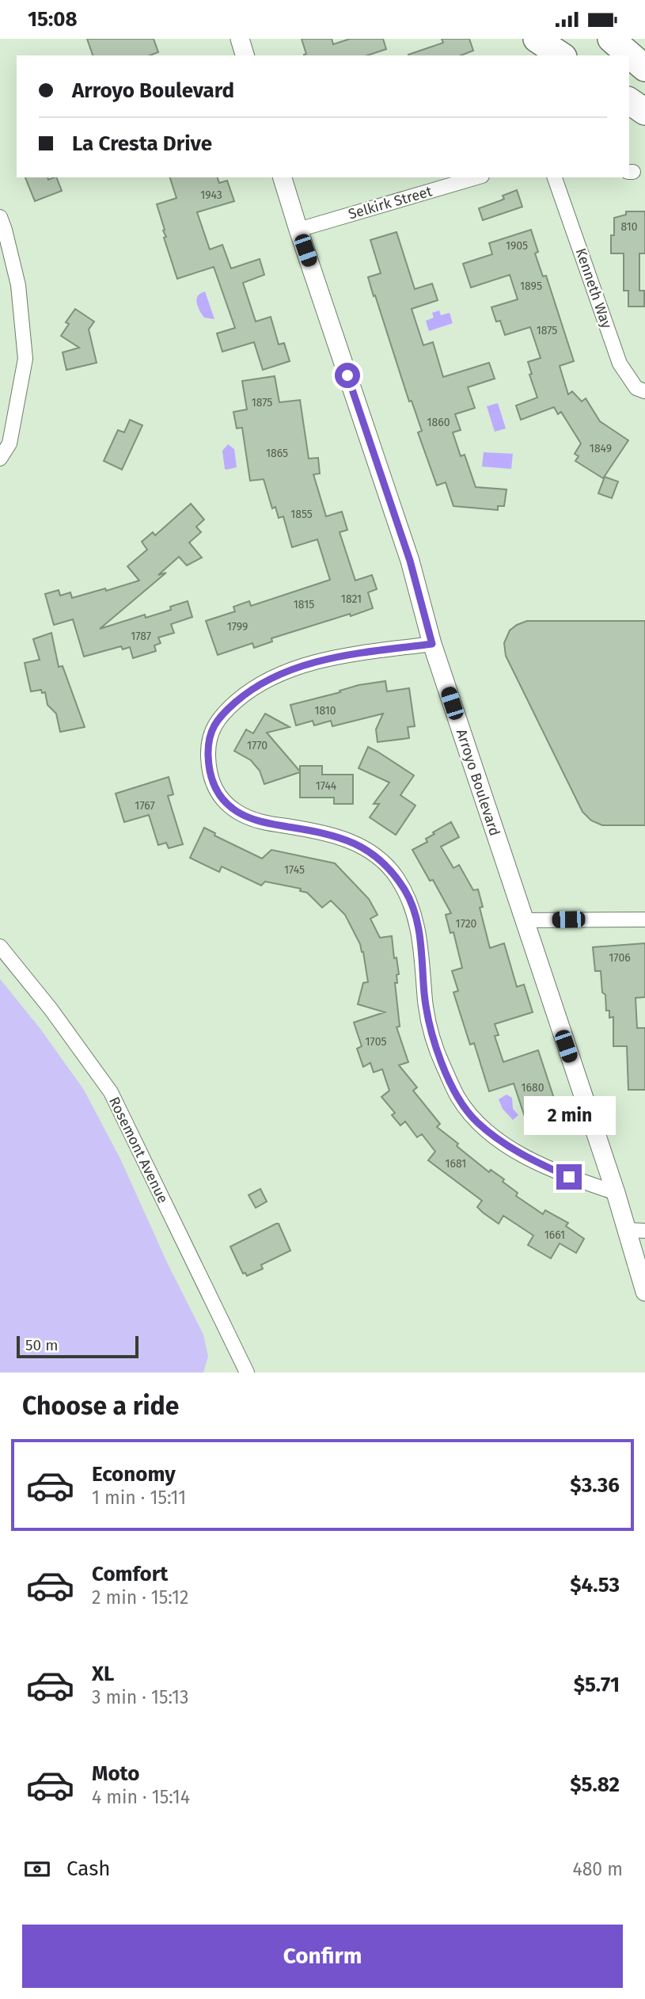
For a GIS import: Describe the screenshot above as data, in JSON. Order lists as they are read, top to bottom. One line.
{"streets":{"street":["Selkirk Street","Kenneth Way","Arroyo Boulevard","Rosemont Avenue"]},"crossings":[["Selkirk Street","Arroyo Boulevard"]],"house_numbers":["1943","810","1905","1895","1875","1875","1860","1849","1865","1855","1821","1815","1799","1787","1810","1770","1744","1767","1745","1720","1706","1705","1680","1681","1661"],"scale_bar":"50 m","page":{"status":"15:08","banner":["Arroyo Boulevard","La Cresta Drive"],"bubble":"2 min","scale":"50 m","heading":"Choose a ride","list":[{"name":"Economy","note":"1 min · 15:11","value":"$3.36"},{"name":"Comfort","note":"2 min · 15:12","value":"$4.53"},{"name":"XL","note":"3 min · 15:13","value":"$5.71"},{"name":"Moto","note":"4 min · 15:14","value":"$5.82"}],"pay":["Cash","480 m"],"buttons":"Confirm"}}
